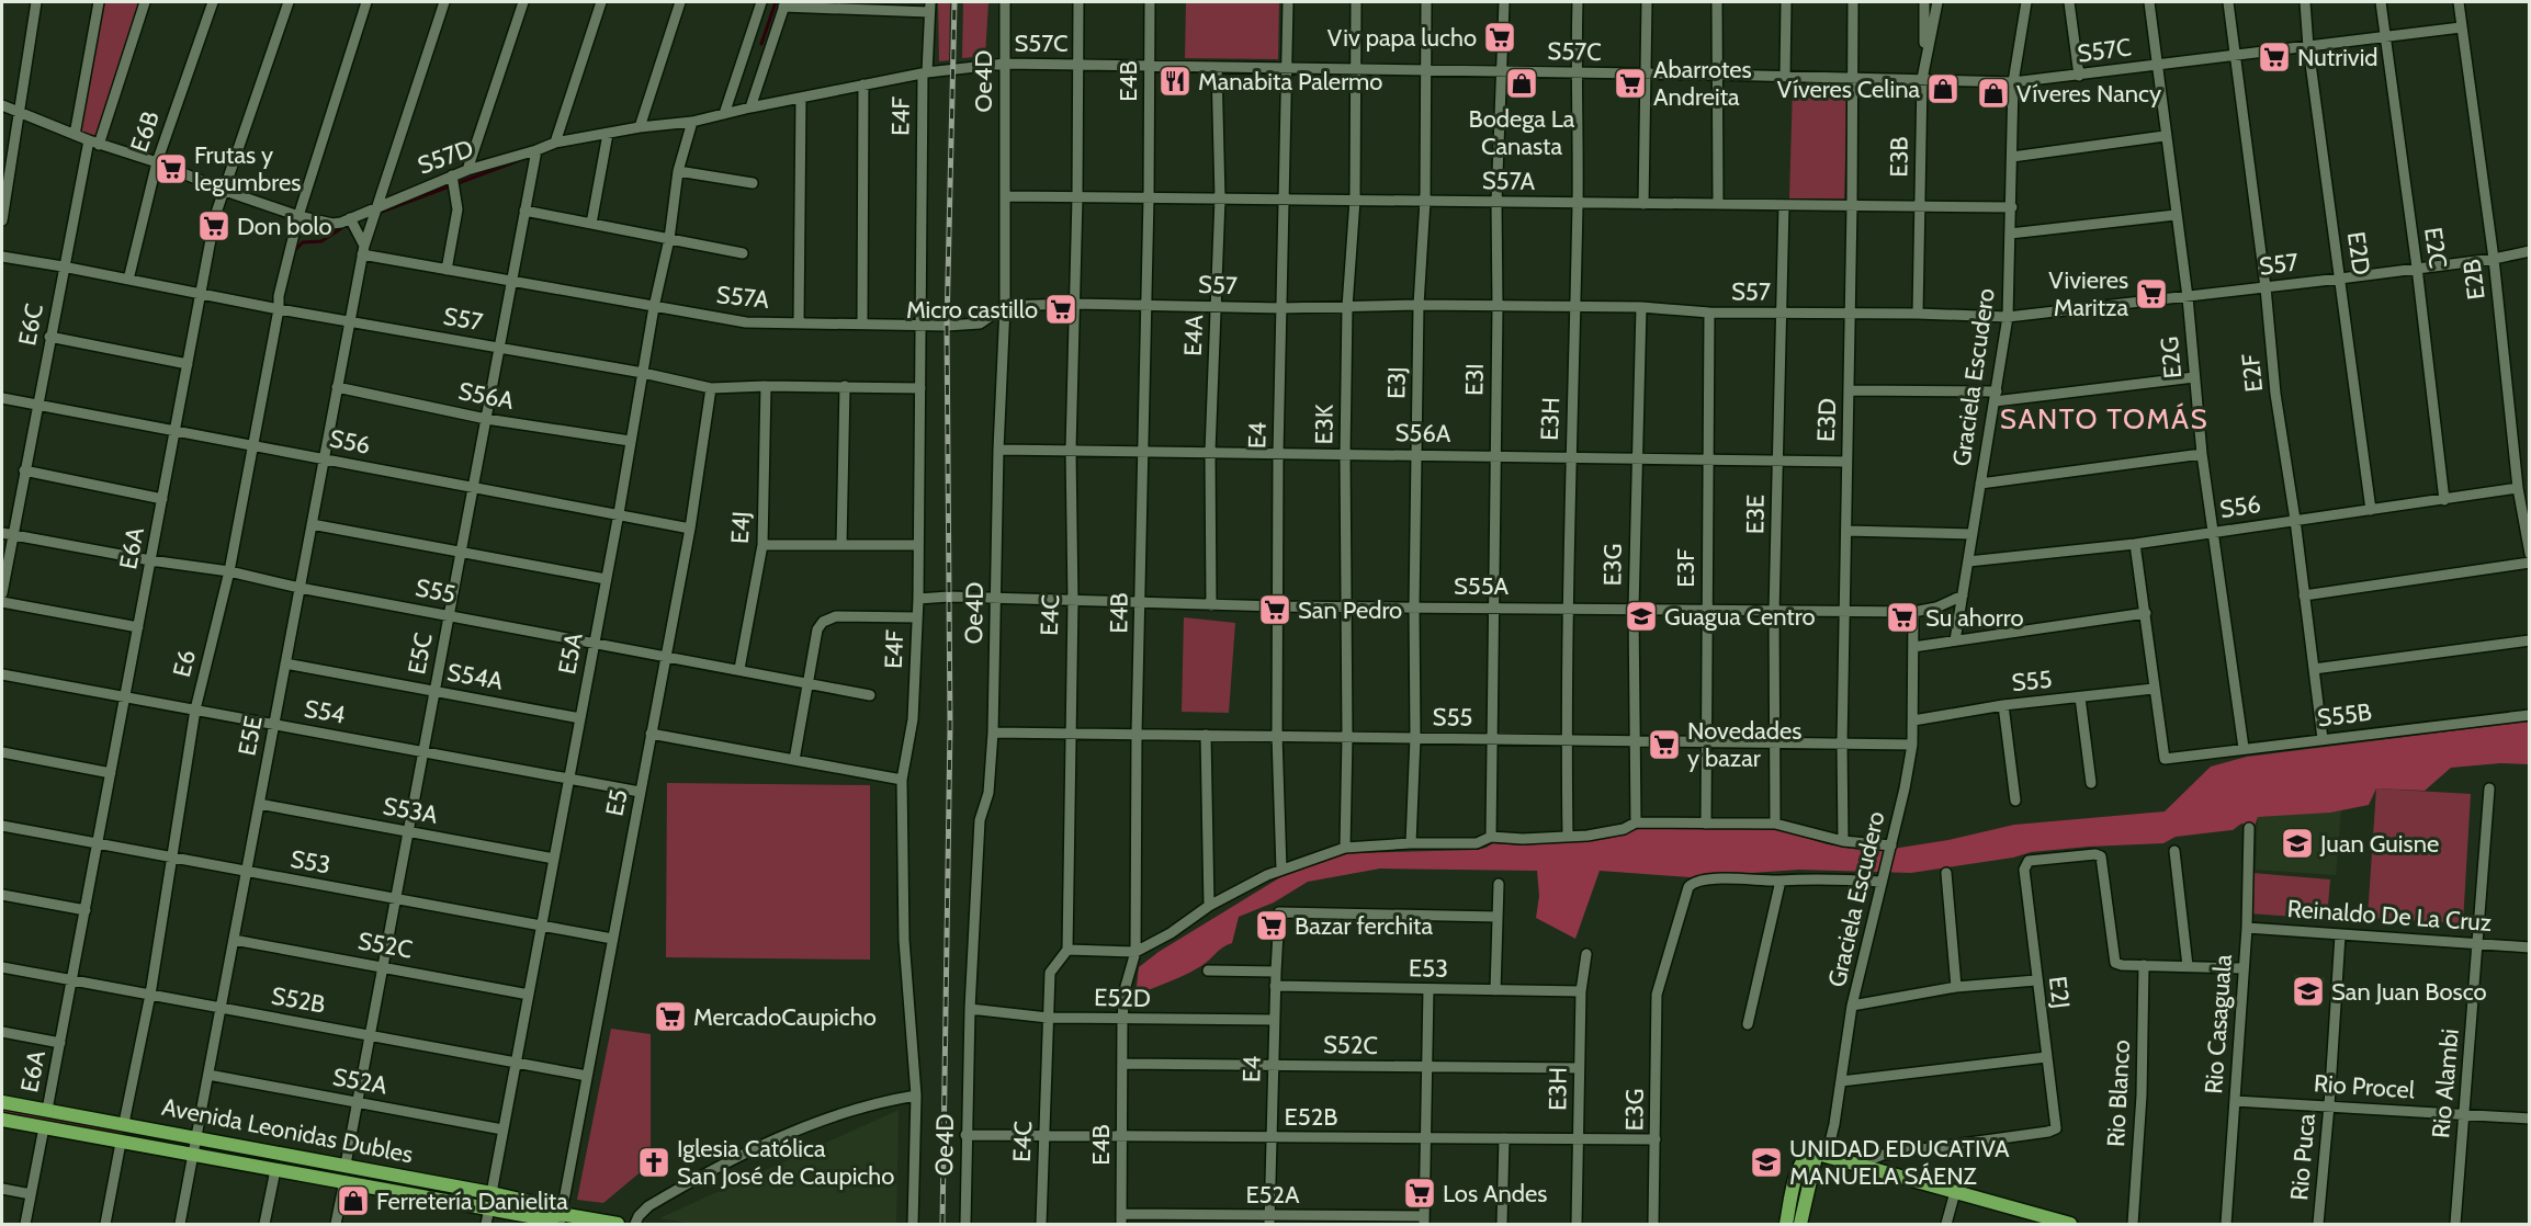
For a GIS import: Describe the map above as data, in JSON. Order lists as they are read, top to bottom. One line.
{"streets":{"main road":["Avenida Leonidas Dubles"],"street":["S57C","Oe4D","E4B","E4F","E6B","S57D","E3B","S57A","E2C","E2D","S57","E2B","E6C","E4A","E2G","E2F","Graciela Escudero","E3I","E3J","S56A","E3H","E3D","E3K","E4","S56","E3E","E4J","E6A","E3G","E3F","S55A","S55","E4C","E5C","E5A","E6","S54A","S54","S55B","E5E","E5","S53A","S53","Reinaldo De La Cruz","S52C","E53","E2J","E52D","S52B","Rio Casaguala","S52A","Rio Alambi","Rio Procel","Rio Blanco","E52B","Rio Puca","E52A"]},"crossings":[["S57C","Oe4D"],["S57C","E4B"],["S57C","E4F"],["S57C","S57D"],["S57C","E3B"],["S57C","E2C"],["S57C","E2D"],["S57C","E2B"],["S57C","E4A"],["S57C","E2G"],["S57C","E2F"],["S57C","Graciela Escudero"],["S57C","E3I"],["S57C","E3J"],["S57C","E3H"],["S57C","E3D"],["S57C","E3K"],["S57C","E4"],["S57C","E4C"],["Oe4D","S57A"],["Oe4D","S57"],["Oe4D","S56A"],["Oe4D","S55A"],["Oe4D","S55"],["Oe4D","E52D"],["Oe4D","E52B"],["E4B","S57A"],["E4B","S57"],["E4B","S56A"],["E4B","S55A"],["E4B","S55"],["E4B","S52C"],["E4B","E52D"],["E4B","E52B"],["E4B","E52A"],["E4F","S57D"],["E4F","S57A"],["E4F","S57"],["E4F","S55A"],["E6B","S57D"],["E6B","S57"],["S57D","E6C"],["S57D","E6A"],["S57D","E5C"],["S57D","E5A"],["S57D","E6"],["S57D","E5E"],["E3B","S57A"],["E3B","S57"],["S57A","S57"],["S57A","E4A"],["S57A","Graciela Escudero"],["S57A","E3I"],["S57A","E3J"],["S57A","E3H"],["S57A","E3D"],["S57A","E3K"],["S57A","E4"],["S57A","E3E"],["S57A","E4C"],["S57A","E5C"],["S57A","E5A"],["E2C","S57"],["E2C","S56"],["E2D","S57"],["E2D","S56"],["S57","E2B"],["S57","E6C"],["S57","E4A"],["S57","E2G"],["S57","E2F"],["S57","Graciela Escudero"],["S57","E3I"],["S57","E3J"],["S57","E3H"],["S57","E3D"],["S57","E3K"],["S57","E4"],["S57","E3E"],["S57","E4J"],["S57","E6A"],["S57","E3G"],["S57","E3F"],["S57","E4C"],["S57","E5C"],["S57","E5A"],["S57","E6"],["S57","E5E"],["S57","E5"],["E2B","S56"],["E6C","S56"],["E6C","S55"],["E4A","S56A"],["E4A","S55A"],["E2G","S56"],["E2G","S55B"],["E2F","S56"],["E2F","S55B"],["Graciela Escudero","S56"],["Graciela Escudero","S55A"],["Graciela Escudero","S55"],["E3I","S56A"],["E3I","S55A"],["E3I","S55"],["E3J","S56A"],["E3J","S55A"],["E3J","S55"],["S56A","E3H"],["S56A","E3D"],["S56A","E3K"],["S56A","E4"],["S56A","E3E"],["S56A","E3G"],["S56A","E3F"],["S56A","E4C"],["S56A","E5C"],["S56A","E5A"],["S56A","E5E"],["E3H","S55A"],["E3H","S55"],["E3H","S52C"],["E3H","E53"],["E3H","E52B"],["E3D","S55A"],["E3D","S55"],["E3K","S55A"],["E3K","S55"],["E4","S55A"],["E4","S55"],["E4","S52C"],["E4","E53"],["E4","E52D"],["E4","E52B"],["E4","E52A"],["S56","E6A"],["S56","E5C"],["S56","E5A"],["S56","E6"],["S56","E5E"],["S56","E5"],["E3E","S55A"],["E3E","S55"],["E4J","S55"],["E6A","S55"],["E6A","S54"],["E6A","S53"],["E6A","S52B"],["E6A","Avenida Leonidas Dubles"],["E3G","S55A"],["E3G","S55"],["E3G","E52B"],["E3F","S55A"],["E3F","S55"],["S55A","E4C"],["S55","E4C"],["S55","E5C"],["S55","E5A"],["S55","E6"],["S55","S55B"],["S55","E5E"],["S55","E5"],["E4C","E52D"],["E4C","E52B"],["E5C","S54A"],["E5C","S54"],["E5C","S53A"],["E5C","S53"],["E5C","S52C"],["E5C","S52B"],["E5C","S52A"],["E5C","Avenida Leonidas Dubles"],["E5A","S54A"],["E5A","S54"],["E5A","S53A"],["E5A","S53"],["E5A","S52C"],["E5A","S52B"],["E5A","S52A"],["E5A","Avenida Leonidas Dubles"],["E6","S54"],["E6","S53"],["E6","S52B"],["E6","Avenida Leonidas Dubles"],["S54A","E5E"],["S54","E5E"],["S54","E5"],["E5E","S53A"],["E5E","S53"],["E5E","S52C"],["E5E","S52B"],["E5E","S52A"],["E5E","Avenida Leonidas Dubles"],["E5","S53"],["E5","S52B"],["E5","Avenida Leonidas Dubles"],["Reinaldo De La Cruz","Rio Casaguala"],["Reinaldo De La Cruz","Rio Alambi"],["Reinaldo De La Cruz","Rio Puca"],["E2J","Rio Blanco"],["Rio Casaguala","Rio Procel"],["Rio Alambi","Rio Procel"],["Rio Procel","Rio Puca"]],"districts":["SANTO TOMÁS"],"places":{"supermarket":["Viv papa lucho","Nutrivid","Abarrotes Andreita","Frutas y legumbres","Don bolo","Vivieres Maritza","Micro castillo","San Pedro","Su ahorro","Novedades y bazar","Bazar ferchita","MercadoCaupicho","Los Andes"],"restaurant":["Manabita Palermo"],"shop":["Bodega La Canasta","Víveres Celina","Víveres Nancy","Ferretería Danielita"],"school or university":["Guagua Centro","Juan Guisne","San Juan Bosco","UNIDAD EDUCATIVA MANUELA SÁENZ"],"church":["Iglesia Católica San José de Caupicho"]}}
